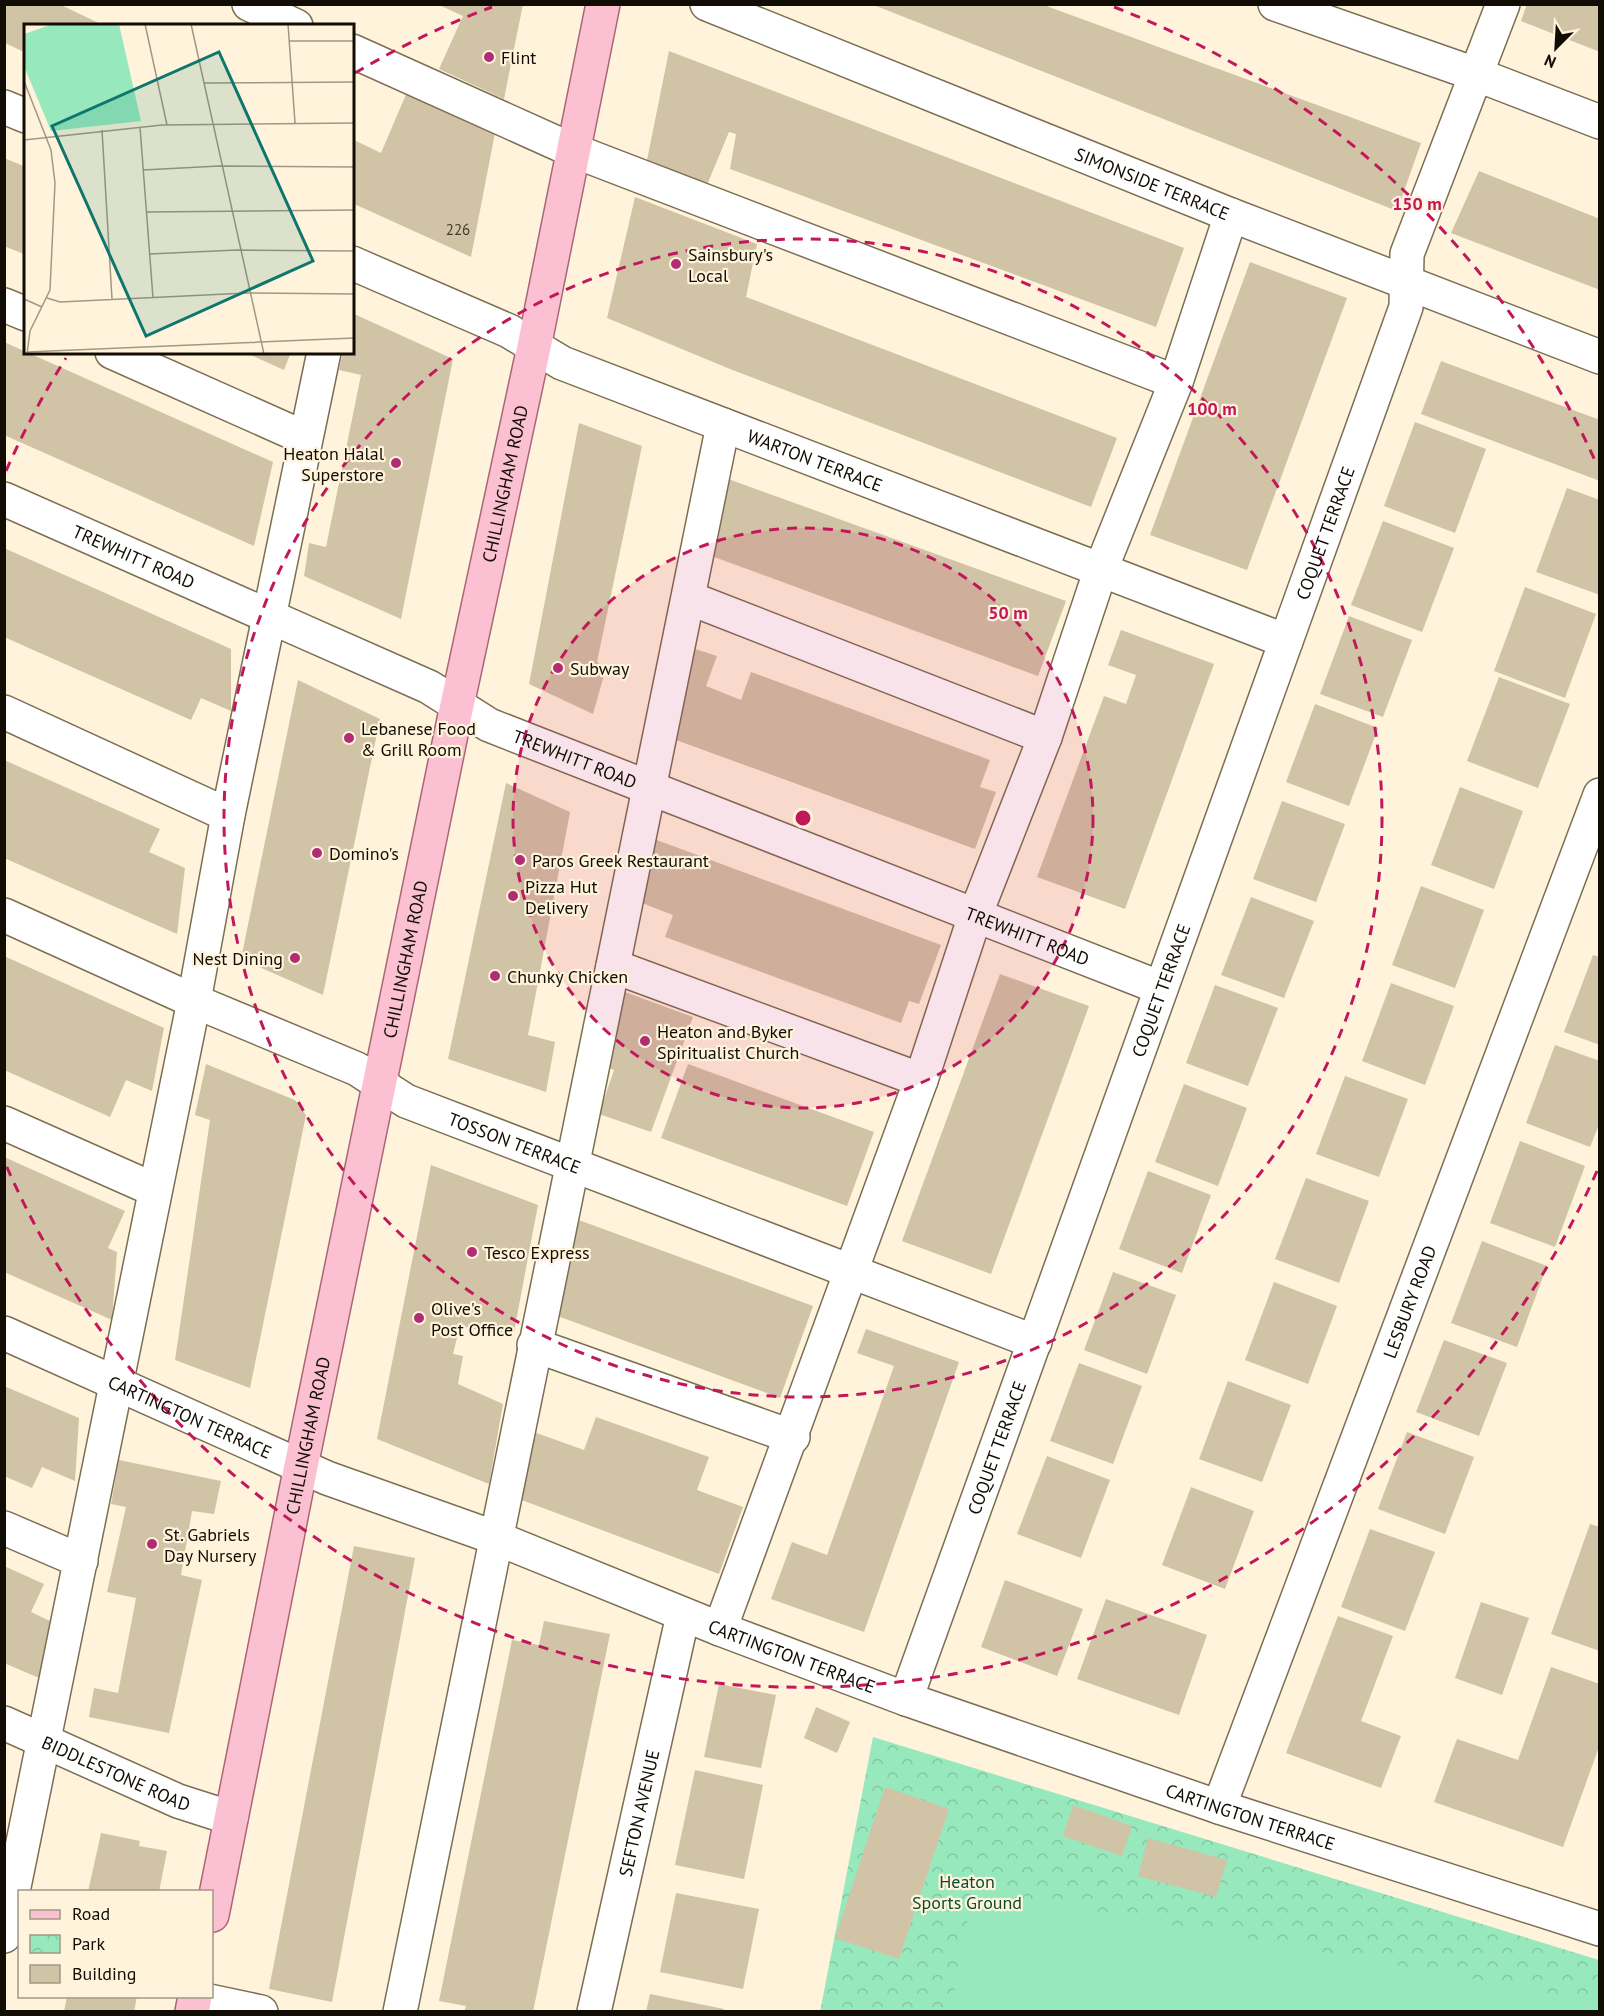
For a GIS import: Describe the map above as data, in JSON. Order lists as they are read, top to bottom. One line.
{"streets":{"main road":["CHILLINGHAM ROAD"],"street":["SIMONSIDE TERRACE","WARTON TERRACE","COQUET TERRACE","TREWHITT ROAD","TOSSON TERRACE","LESBURY ROAD","CARTINGTON TERRACE","BIDDLESTONE ROAD","SEFTON AVENUE"]},"crossings":[["SIMONSIDE TERRACE","COQUET TERRACE"],["WARTON TERRACE","CHILLINGHAM ROAD"],["WARTON TERRACE","COQUET TERRACE"],["CHILLINGHAM ROAD","TREWHITT ROAD"],["CHILLINGHAM ROAD","TOSSON TERRACE"],["CHILLINGHAM ROAD","CARTINGTON TERRACE"],["CHILLINGHAM ROAD","BIDDLESTONE ROAD"],["COQUET TERRACE","TREWHITT ROAD"],["COQUET TERRACE","TOSSON TERRACE"],["COQUET TERRACE","CARTINGTON TERRACE"],["LESBURY ROAD","CARTINGTON TERRACE"],["CARTINGTON TERRACE","SEFTON AVENUE"]],"parks":["Heaton Sports Ground"],"places":["Flint","Sainsbury's Local","Heaton Halal Superstore","Subway","Lebanese Food & Grill Room","Domino's","Paros Greek Restaurant","Pizza Hut Delivery","Nest Dining","Chunky Chicken","Heaton and Byker Spiritualist Church","Tesco Express","Olive's Post Office","St. Gabriels Day Nursery"],"house_numbers":["226"],"legend":["Road","Park","Building"],"north":"bottom left","rings":["150 m","100 m","50 m"]}
